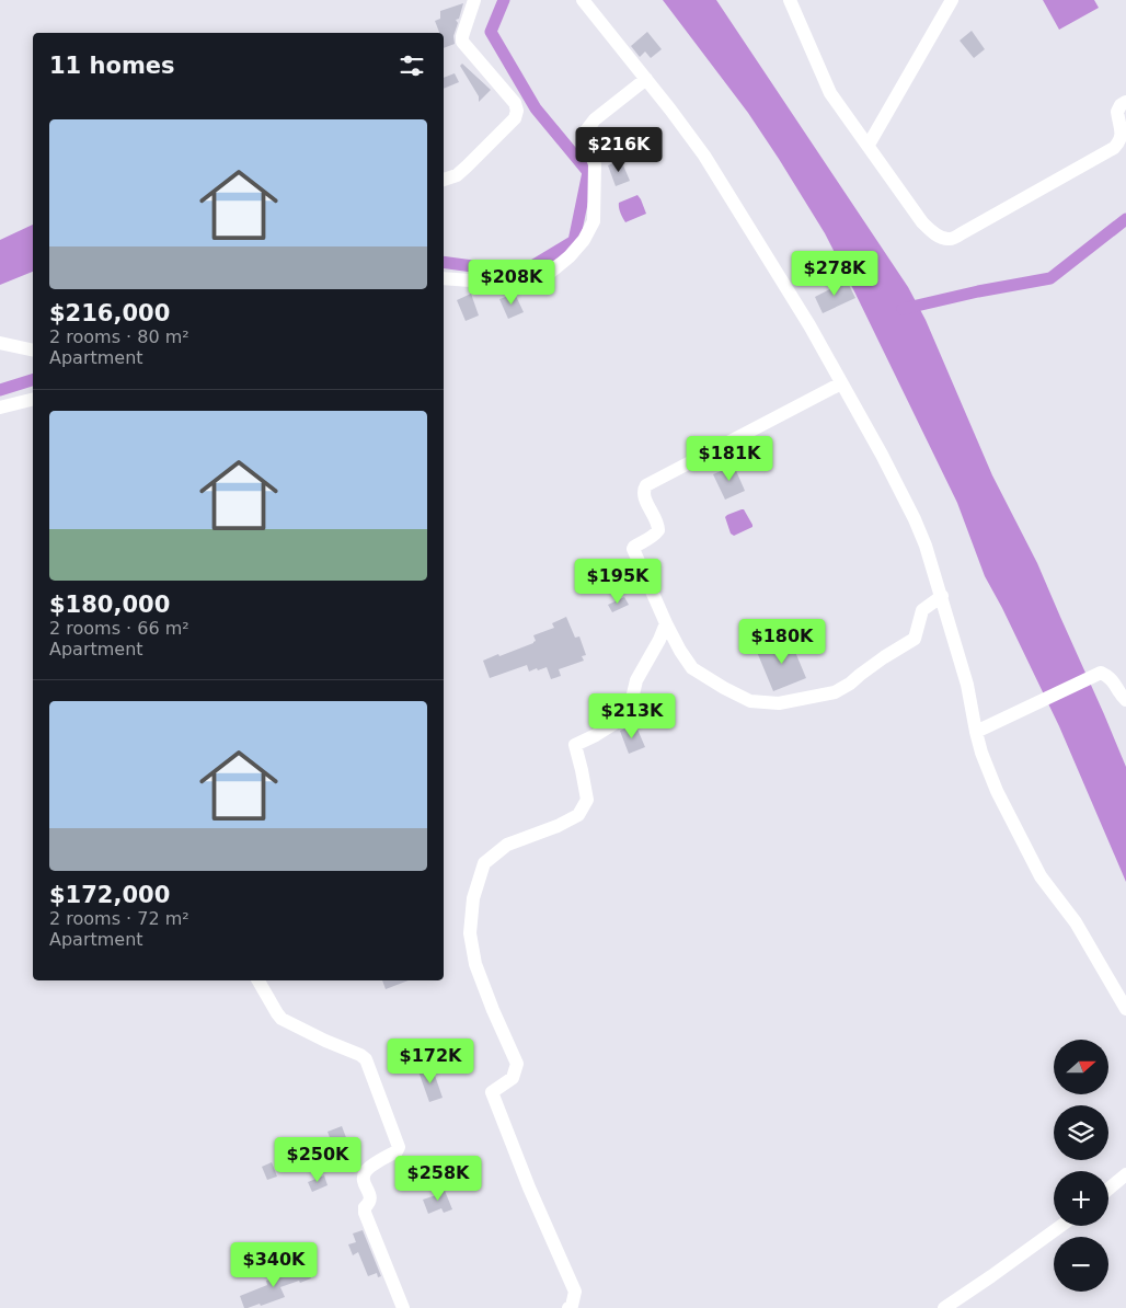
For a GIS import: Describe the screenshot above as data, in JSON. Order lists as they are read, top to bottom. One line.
{"north":"right","page":{"heading":"11 homes","list":[{"name":"$216,000","note":"2 rooms · 80 m² · Apartment"},{"name":"$180,000","note":"2 rooms · 66 m² · Apartment"},{"name":"$172,000","note":"2 rooms · 72 m² · Apartment"}],"price":["$216K","$278K","$208K","$181K","$195K","$180K","$213K","$172K","$250K","$258K","$340K"],"map_buttons":["+","−"]}}
